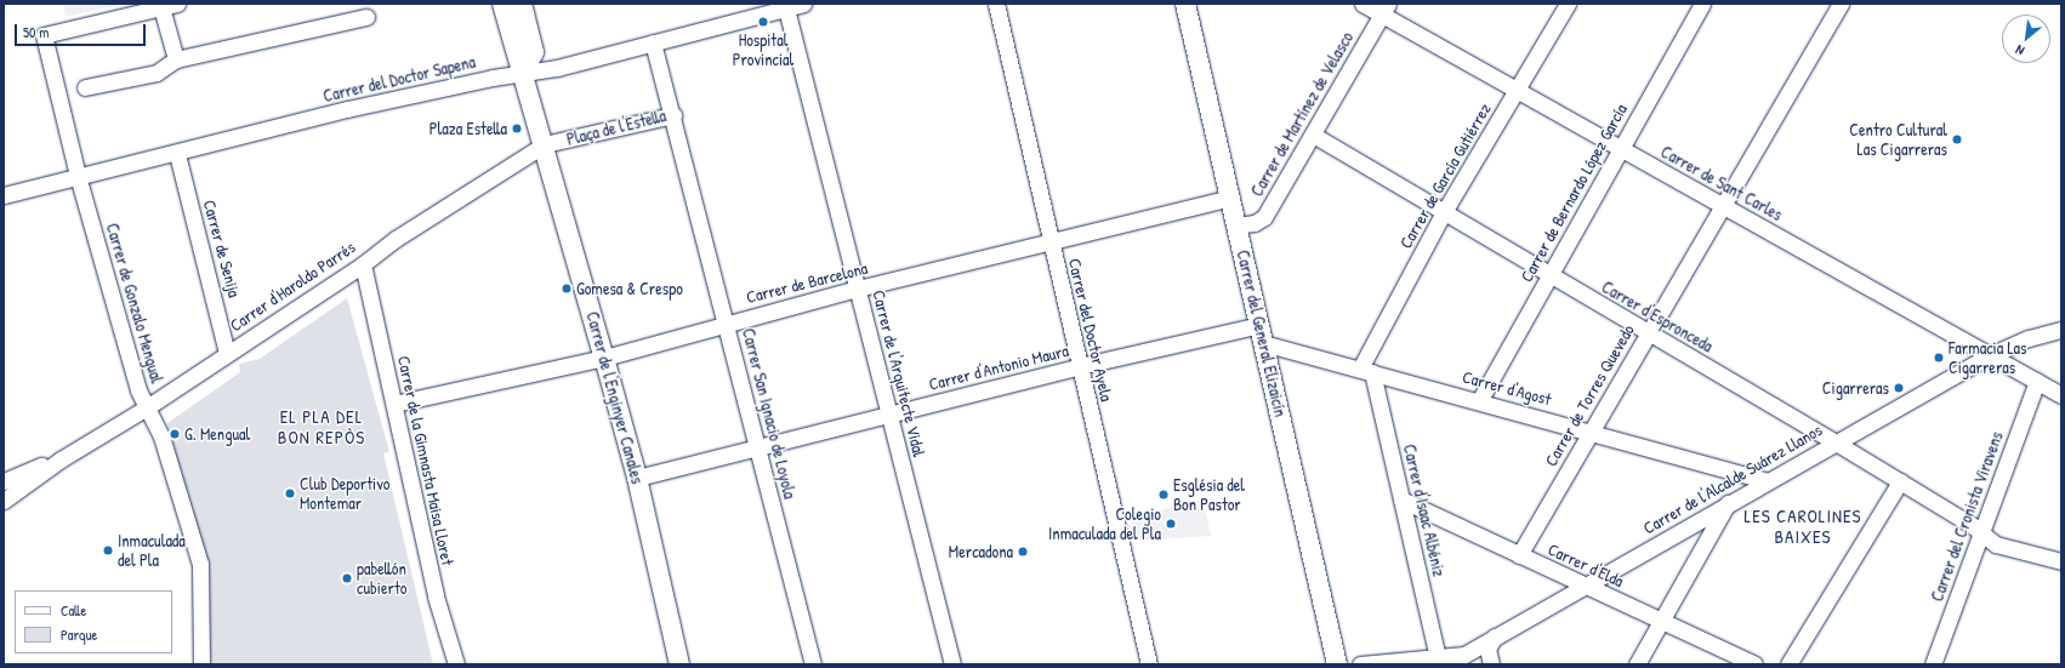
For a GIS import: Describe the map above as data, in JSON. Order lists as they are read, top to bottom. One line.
{"streets":{"street":["Carrer del Doctor Sapena","Carrer de Martínez de Velasco","Plaça de l'Estella","Carrer de García Gutiérrez","Carrer de Sant Carles","Carrer de Bernardo López García","Carrer de Senija","Carrer de Barcelona","Carrer d'Haroldo Parrés","Carrer de Gonzalo Mengual","Carrer d'Espronceda","Carrer del Doctor Ayela","Carrer del General Elizaicín","Carrer d'Antonio Maura","Carrer de l'Arquitecte Vidal","Carrer d'Agost","Carrer de Torres Quevedo","Carrer de l'Enginyer Canales","Carrer San Ignacio de Loyola","Carrer de la Gimnasta Maisa Lloret","Carrer de l'Alcalde Suárez Llanos","Carrer d'Isaac Albéniz","Carrer del Cronista Viravens","Carrer d'Elda"]},"crossings":[["Carrer del Doctor Sapena","Plaça de l'Estella"],["Carrer del Doctor Sapena","Carrer de Senija"],["Carrer del Doctor Sapena","Carrer de Gonzalo Mengual"],["Carrer del Doctor Sapena","Carrer de l'Arquitecte Vidal"],["Carrer de Martínez de Velasco","Carrer de Sant Carles"],["Carrer de Martínez de Velasco","Carrer d'Espronceda"],["Carrer de Martínez de Velasco","Carrer del General Elizaicín"],["Plaça de l'Estella","Carrer d'Haroldo Parrés"],["Plaça de l'Estella","Carrer de l'Enginyer Canales"],["Plaça de l'Estella","Carrer San Ignacio de Loyola"],["Carrer de García Gutiérrez","Carrer de Sant Carles"],["Carrer de García Gutiérrez","Carrer d'Espronceda"],["Carrer de García Gutiérrez","Carrer d'Agost"],["Carrer de García Gutiérrez","Carrer d'Isaac Albéniz"],["Carrer de Sant Carles","Carrer de Bernardo López García"],["Carrer de Sant Carles","Carrer de Torres Quevedo"],["Carrer de Sant Carles","Carrer de l'Alcalde Suárez Llanos"],["Carrer de Sant Carles","Carrer del Cronista Viravens"],["Carrer de Bernardo López García","Carrer d'Espronceda"],["Carrer de Bernardo López García","Carrer d'Agost"],["Carrer de Senija","Carrer d'Haroldo Parrés"],["Carrer de Barcelona","Carrer del Doctor Ayela"],["Carrer de Barcelona","Carrer del General Elizaicín"],["Carrer de Barcelona","Carrer de l'Arquitecte Vidal"],["Carrer de Barcelona","Carrer de l'Enginyer Canales"],["Carrer de Barcelona","Carrer San Ignacio de Loyola"],["Carrer de Barcelona","Carrer de la Gimnasta Maisa Lloret"],["Carrer d'Haroldo Parrés","Carrer de Gonzalo Mengual"],["Carrer d'Haroldo Parrés","Carrer de l'Enginyer Canales"],["Carrer d'Haroldo Parrés","Carrer de la Gimnasta Maisa Lloret"],["Carrer d'Espronceda","Carrer de Torres Quevedo"],["Carrer d'Espronceda","Carrer de l'Alcalde Suárez Llanos"],["Carrer d'Espronceda","Carrer del Cronista Viravens"],["Carrer del Doctor Ayela","Carrer d'Antonio Maura"],["Carrer del General Elizaicín","Carrer d'Antonio Maura"],["Carrer del General Elizaicín","Carrer d'Agost"],["Carrer d'Antonio Maura","Carrer de l'Arquitecte Vidal"],["Carrer d'Antonio Maura","Carrer d'Agost"],["Carrer d'Antonio Maura","Carrer de l'Enginyer Canales"],["Carrer d'Antonio Maura","Carrer San Ignacio de Loyola"],["Carrer d'Agost","Carrer de Torres Quevedo"],["Carrer d'Agost","Carrer de l'Alcalde Suárez Llanos"],["Carrer d'Agost","Carrer d'Isaac Albéniz"],["Carrer de Torres Quevedo","Carrer d'Elda"],["Carrer de l'Alcalde Suárez Llanos","Carrer d'Isaac Albéniz"],["Carrer de l'Alcalde Suárez Llanos","Carrer d'Elda"],["Carrer d'Isaac Albéniz","Carrer d'Elda"]],"districts":["EL PLA DEL BON REPÒS","LES CAROLINES BAIXES"],"places":["Hospital Provincial","Plaza Estella","Centro Cultural Las Cigarreras","Gomesa & Crespo","Farmacia Las Cigarreras","Cigarreras","G. Mengual","Club Deportivo Montemar","Església del Bon Pastor","Colegio Inmaculada del Pla","Inmaculada del Pla","Mercadona","pabellón cubierto"],"legend":["Calle","Parque"],"scale_bar":"50 m","north":"bottom left"}
